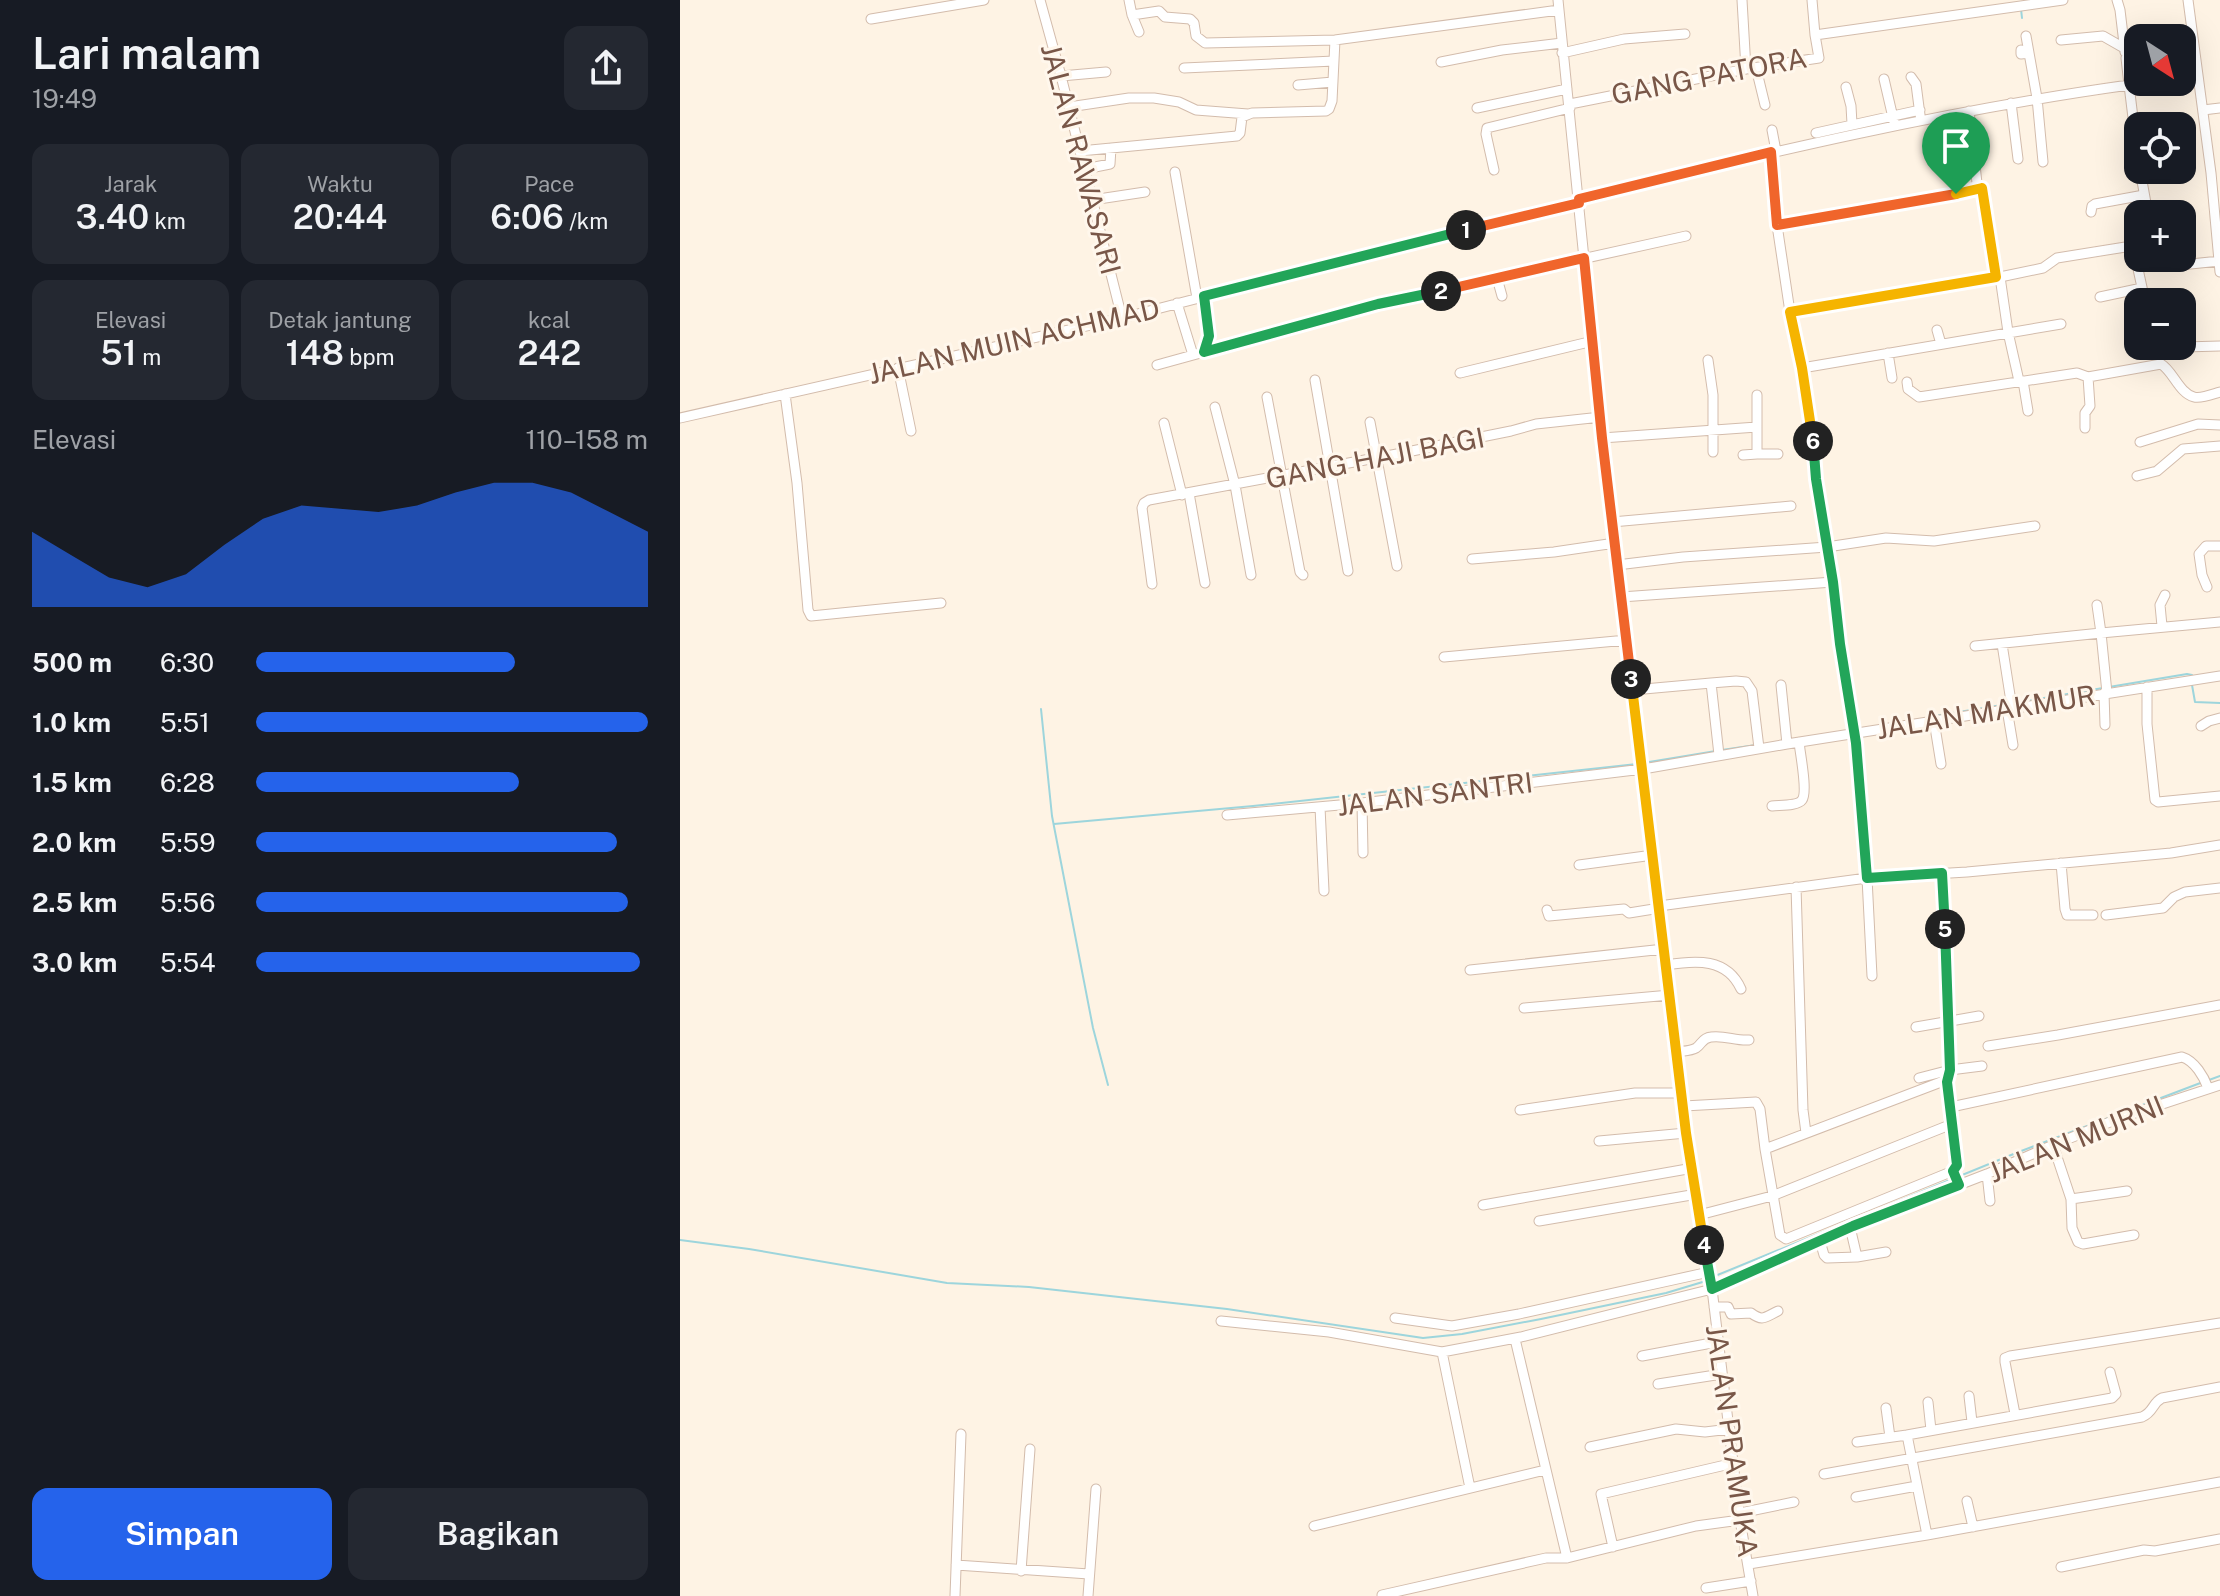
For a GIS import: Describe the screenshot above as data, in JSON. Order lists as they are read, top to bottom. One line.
{"streets":{"street":["GANG PATORA","JALAN RAWASARI","JALAN MUIN ACHMAD","GANG HAJI BAGI","JALAN MAKMUR","JALAN SANTRI","JALAN MURNI","JALAN PRAMUKA"]},"crossings":[["GANG PATORA","JALAN PRAMUKA"],["JALAN RAWASARI","JALAN MUIN ACHMAD"],["JALAN MUIN ACHMAD","JALAN PRAMUKA"],["GANG HAJI BAGI","JALAN PRAMUKA"],["JALAN MAKMUR","JALAN SANTRI"],["JALAN MAKMUR","JALAN PRAMUKA"],["JALAN SANTRI","JALAN PRAMUKA"],["JALAN MURNI","JALAN PRAMUKA"]],"north":"bottom right","page":{"heading":["Lari malam","19:49"],"map_buttons":["+","−"],"stats":[["Jarak","3.40 km"],["Waktu","20:44"],["Pace","6:06 /km"],["Elevasi","51 m"],["Detak jantung","148 bpm"],["kcal","242"]],"pins":["1","2","6","3","5","4"],"chart":["Elevasi","110–158 m"],"list":[{"name":"500 m","note":"6:30"},{"name":"1.0 km","note":"5:51"},{"name":"1.5 km","note":"6:28"},{"name":"2.0 km","note":"5:59"},{"name":"2.5 km","note":"5:56"},{"name":"3.0 km","note":"5:54"}],"buttons":["Simpan","Bagikan"]}}
